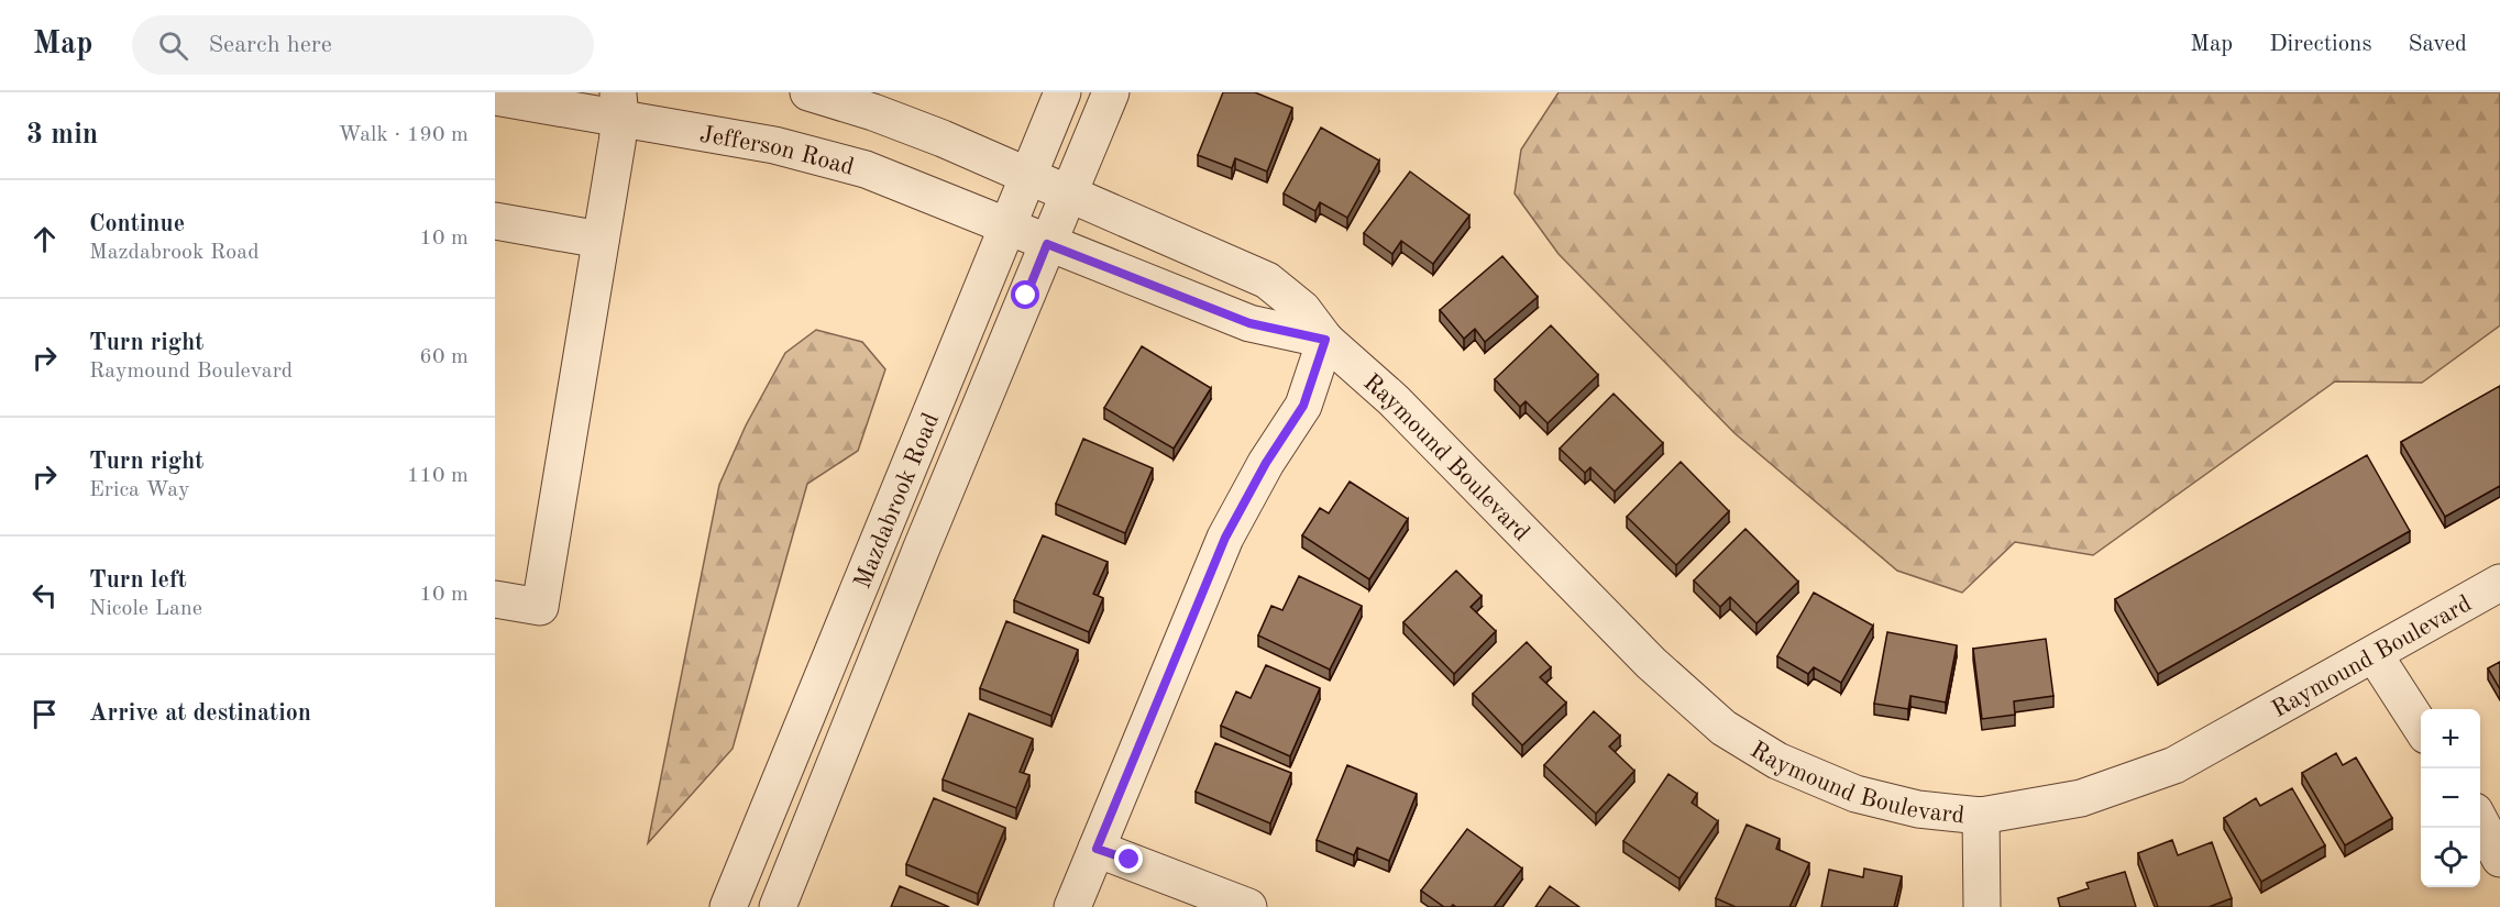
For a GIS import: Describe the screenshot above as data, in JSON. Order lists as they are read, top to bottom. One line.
{"streets":{"street":["Jefferson Road","Raymound Boulevard","Mazdabrook Road"]},"crossings":[["Jefferson Road","Raymound Boulevard"],["Jefferson Road","Mazdabrook Road"],["Raymound Boulevard","Mazdabrook Road"]],"page":{"header":"Map","search":"Search here","nav":["Map","Directions","Saved"],"heading":["3 min","Walk · 190 m"],"list":[["Continue","Mazdabrook Road","10 m"],["Turn right","Raymound Boulevard","60 m"],["Turn right","Erica Way","110 m"],["Turn left","Nicole Lane","10 m"],"Arrive at destination"],"map_buttons":["+","−"]}}
